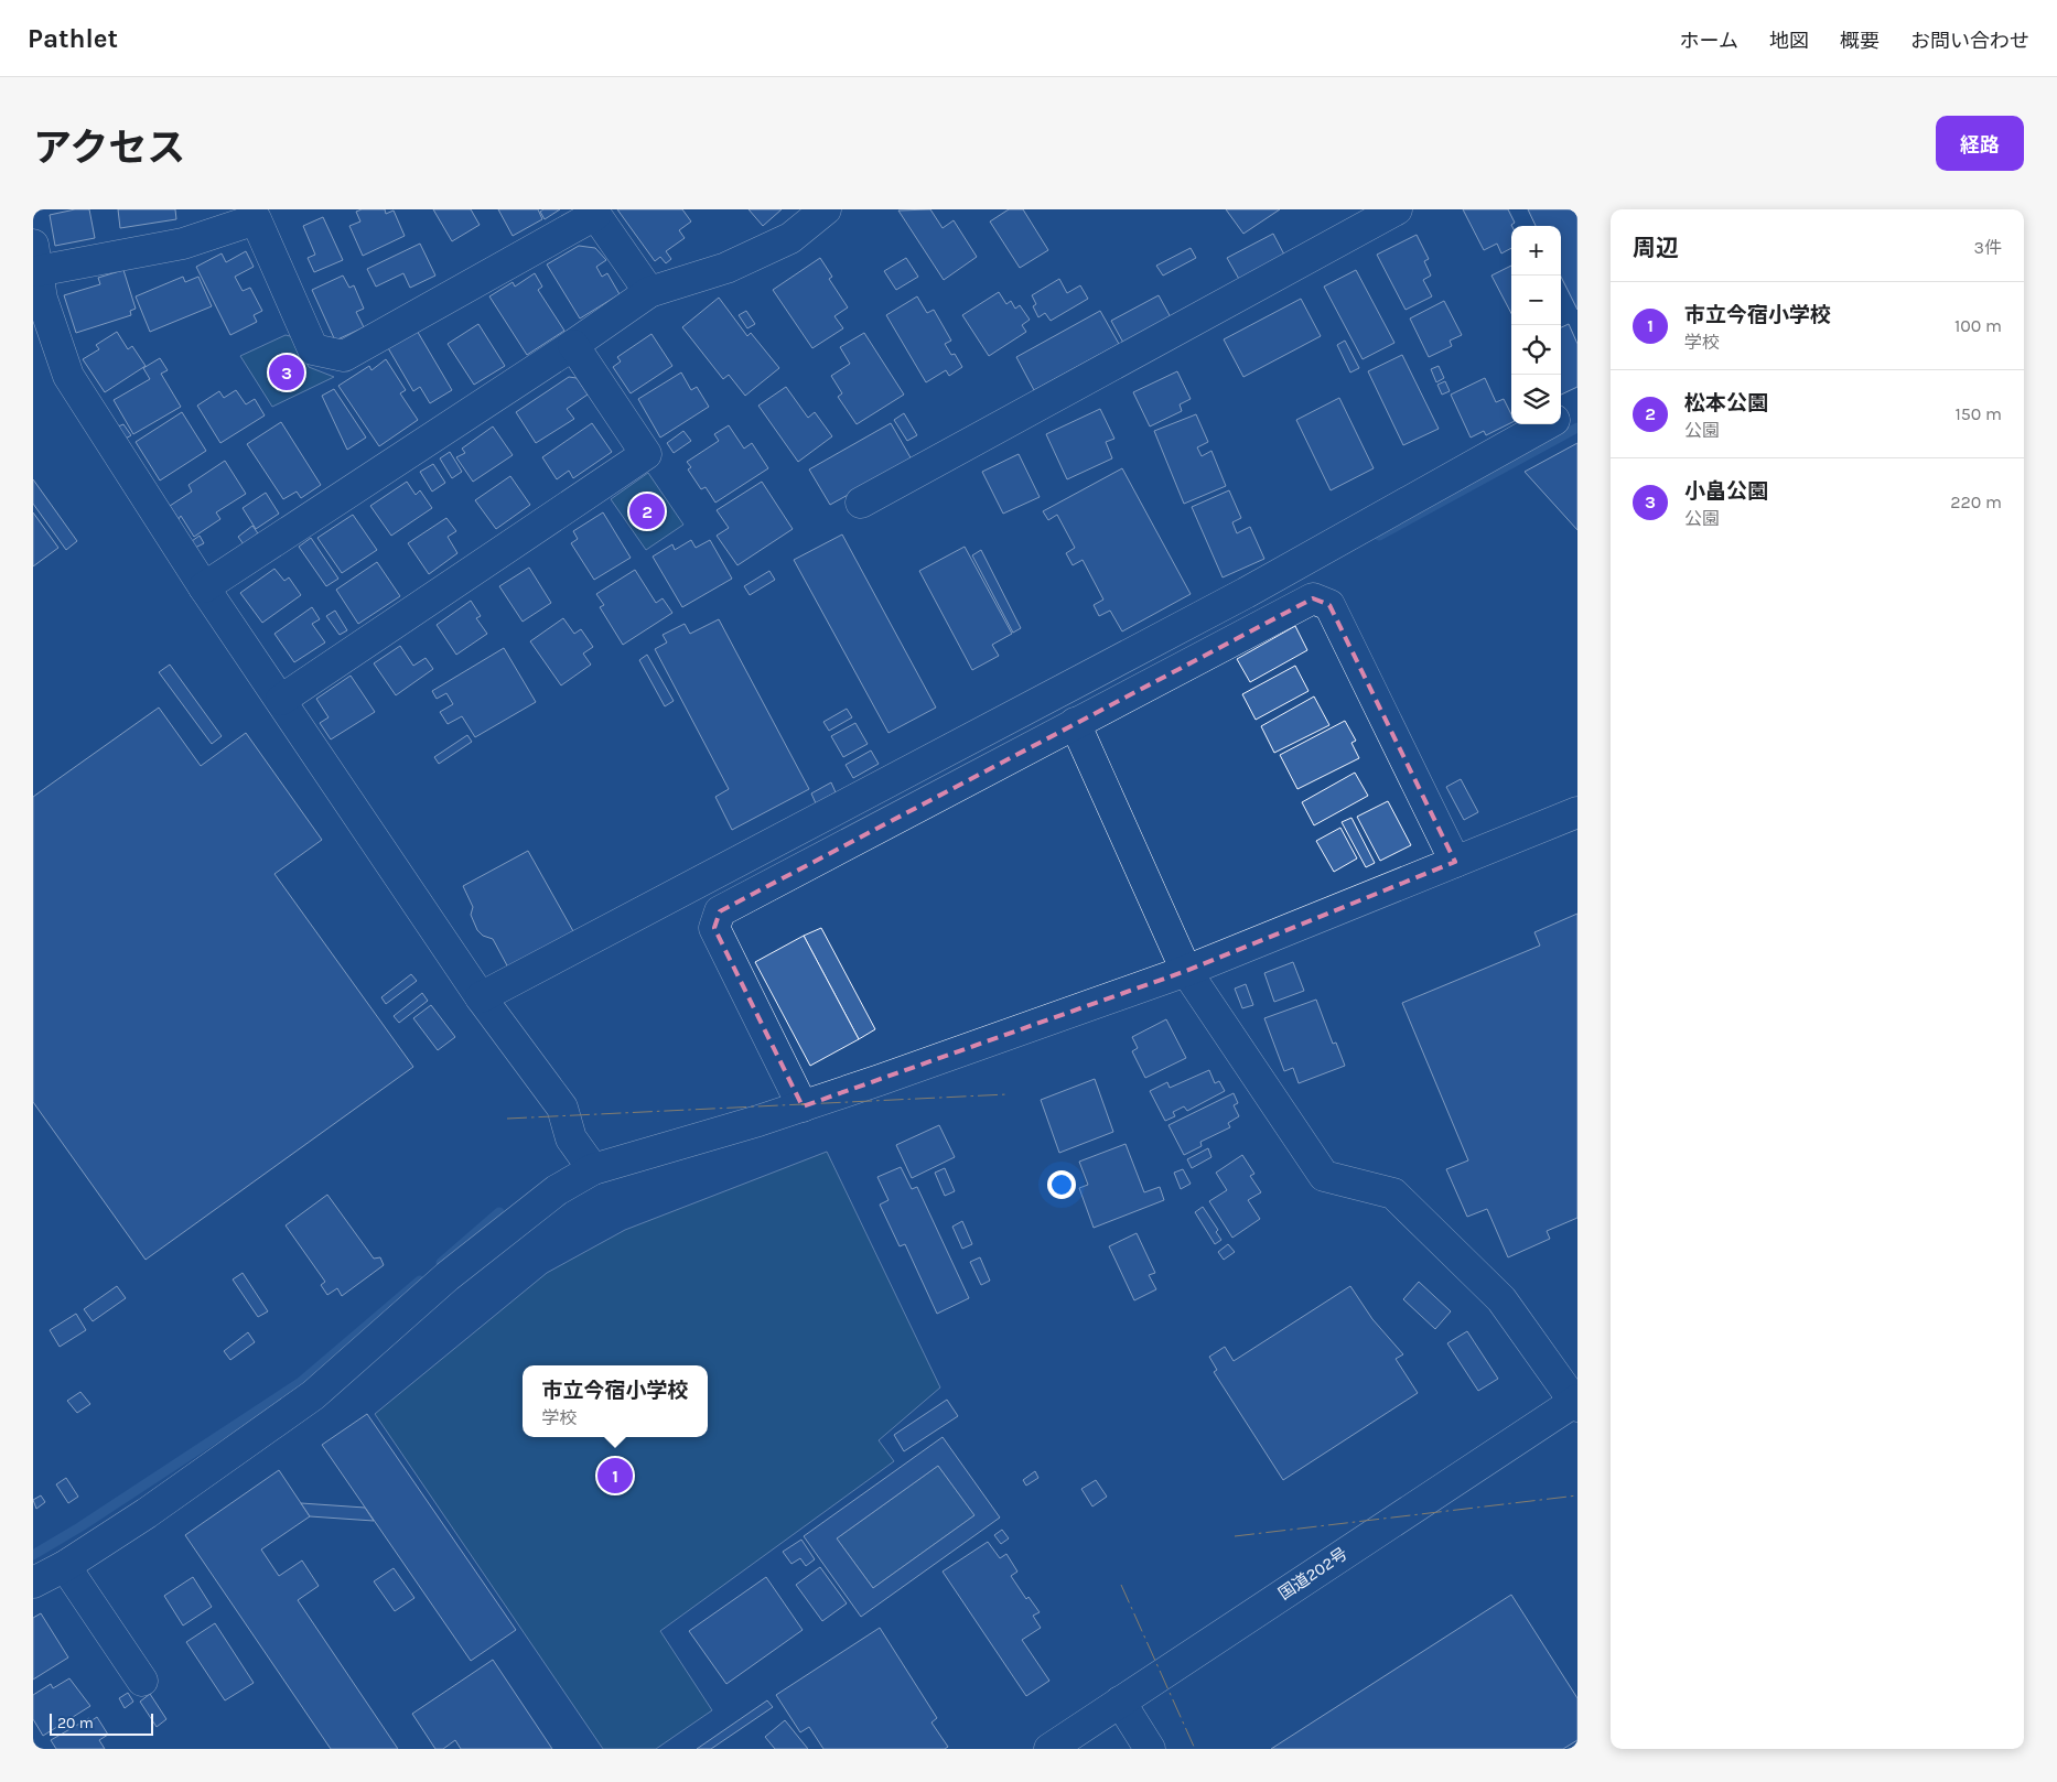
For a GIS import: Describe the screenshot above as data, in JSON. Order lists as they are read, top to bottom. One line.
{"streets":{"main road":["国道202号"]},"scale_bar":"20 m","page":{"header":"Pathlet","nav":["ホーム","地図","概要","お問い合わせ"],"title":"アクセス","buttons":"経路","heading":["周辺","3件"],"map_buttons":["+","−"],"list":[{"mark":"1","name":"市立今宿小学校","note":"学校","value":"100 m"},{"mark":"2","name":"松本公園","note":"公園","value":"150 m"},{"mark":"3","name":"小畠公園","note":"公園","value":"220 m"}],"pins":["3","2","1"],"popup":["市立今宿小学校","学校"],"scale":"20 m"}}
